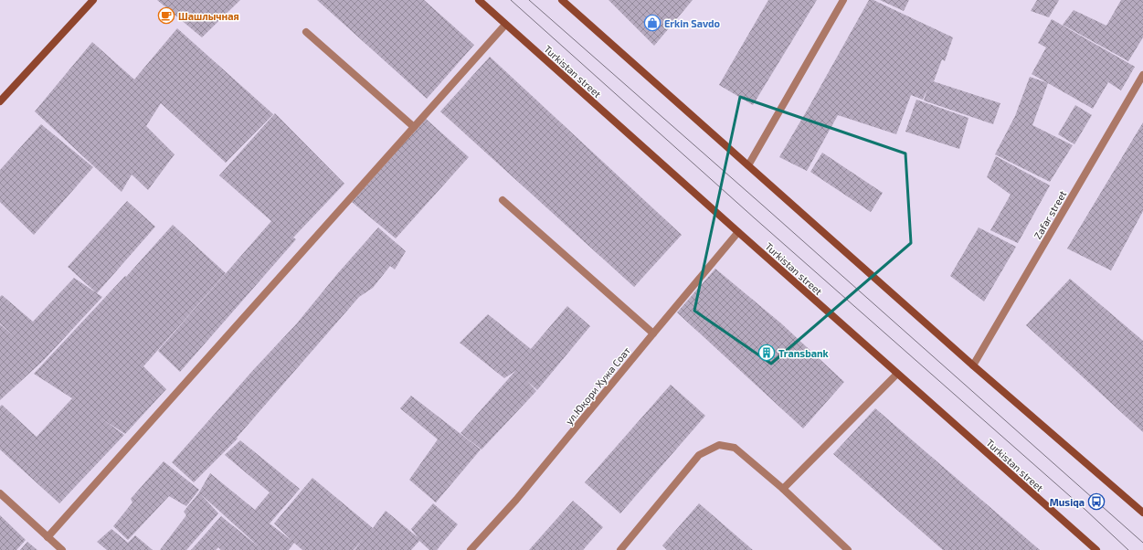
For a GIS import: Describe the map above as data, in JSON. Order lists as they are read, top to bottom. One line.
{"streets":{"main road":["Turkistan street"],"street":["Zafar street","ул.Юқори Хужа Соат"]},"crossings":[["Turkistan street","ул.Юқори Хужа Соат"]],"places":{"cafe":["Шашлычная"],"shop":["Erkin Savdo"],"building":["Transbank"],"bus stop":["Musiqa"]}}
